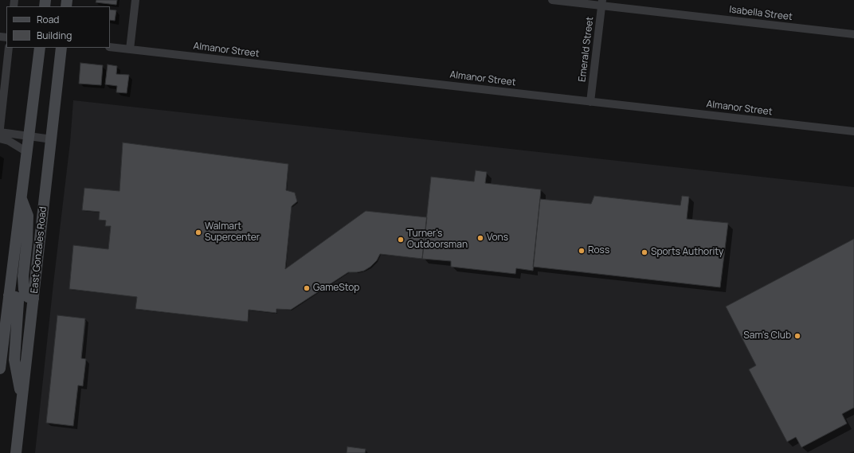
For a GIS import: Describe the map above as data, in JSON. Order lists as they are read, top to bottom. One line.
{"streets":{"main road":["East Gonzales Road"],"street":["Isabella Street","Emerald Street","Almanor Street"]},"crossings":[["Isabella Street","Emerald Street"],["Emerald Street","Almanor Street"]],"places":["Walmart Supercenter","Vons","Turner's Outdoorsman","Ross","Sports Authority","GameStop","Sam's Club"],"legend":["Road","Building"]}
